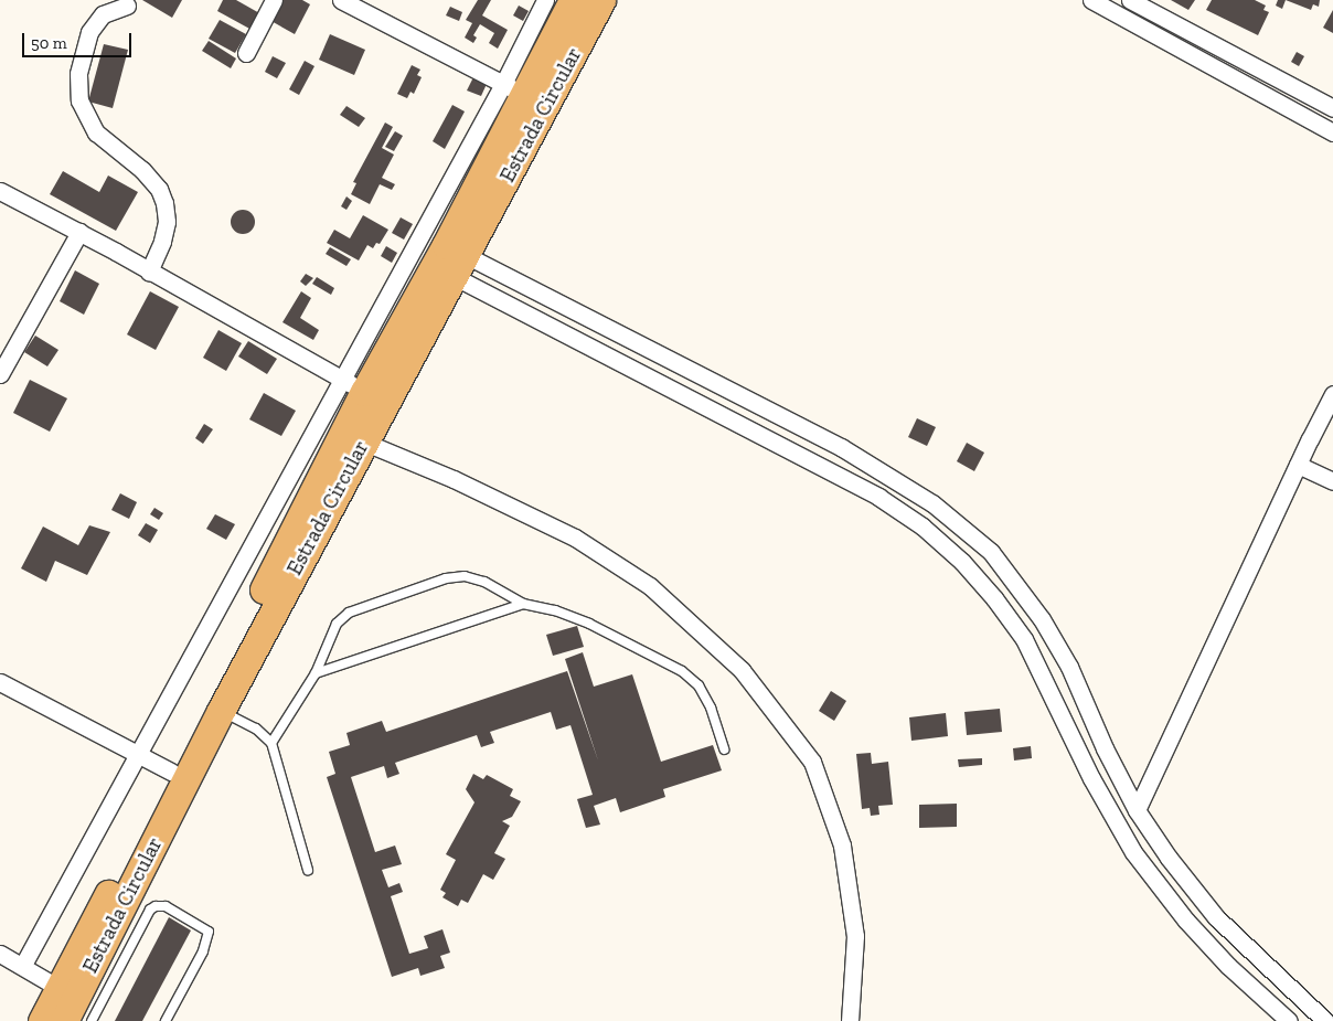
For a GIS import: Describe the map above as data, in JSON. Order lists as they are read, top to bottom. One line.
{"streets":{"main road":["Estrada Circular"]},"scale_bar":"50 m"}
